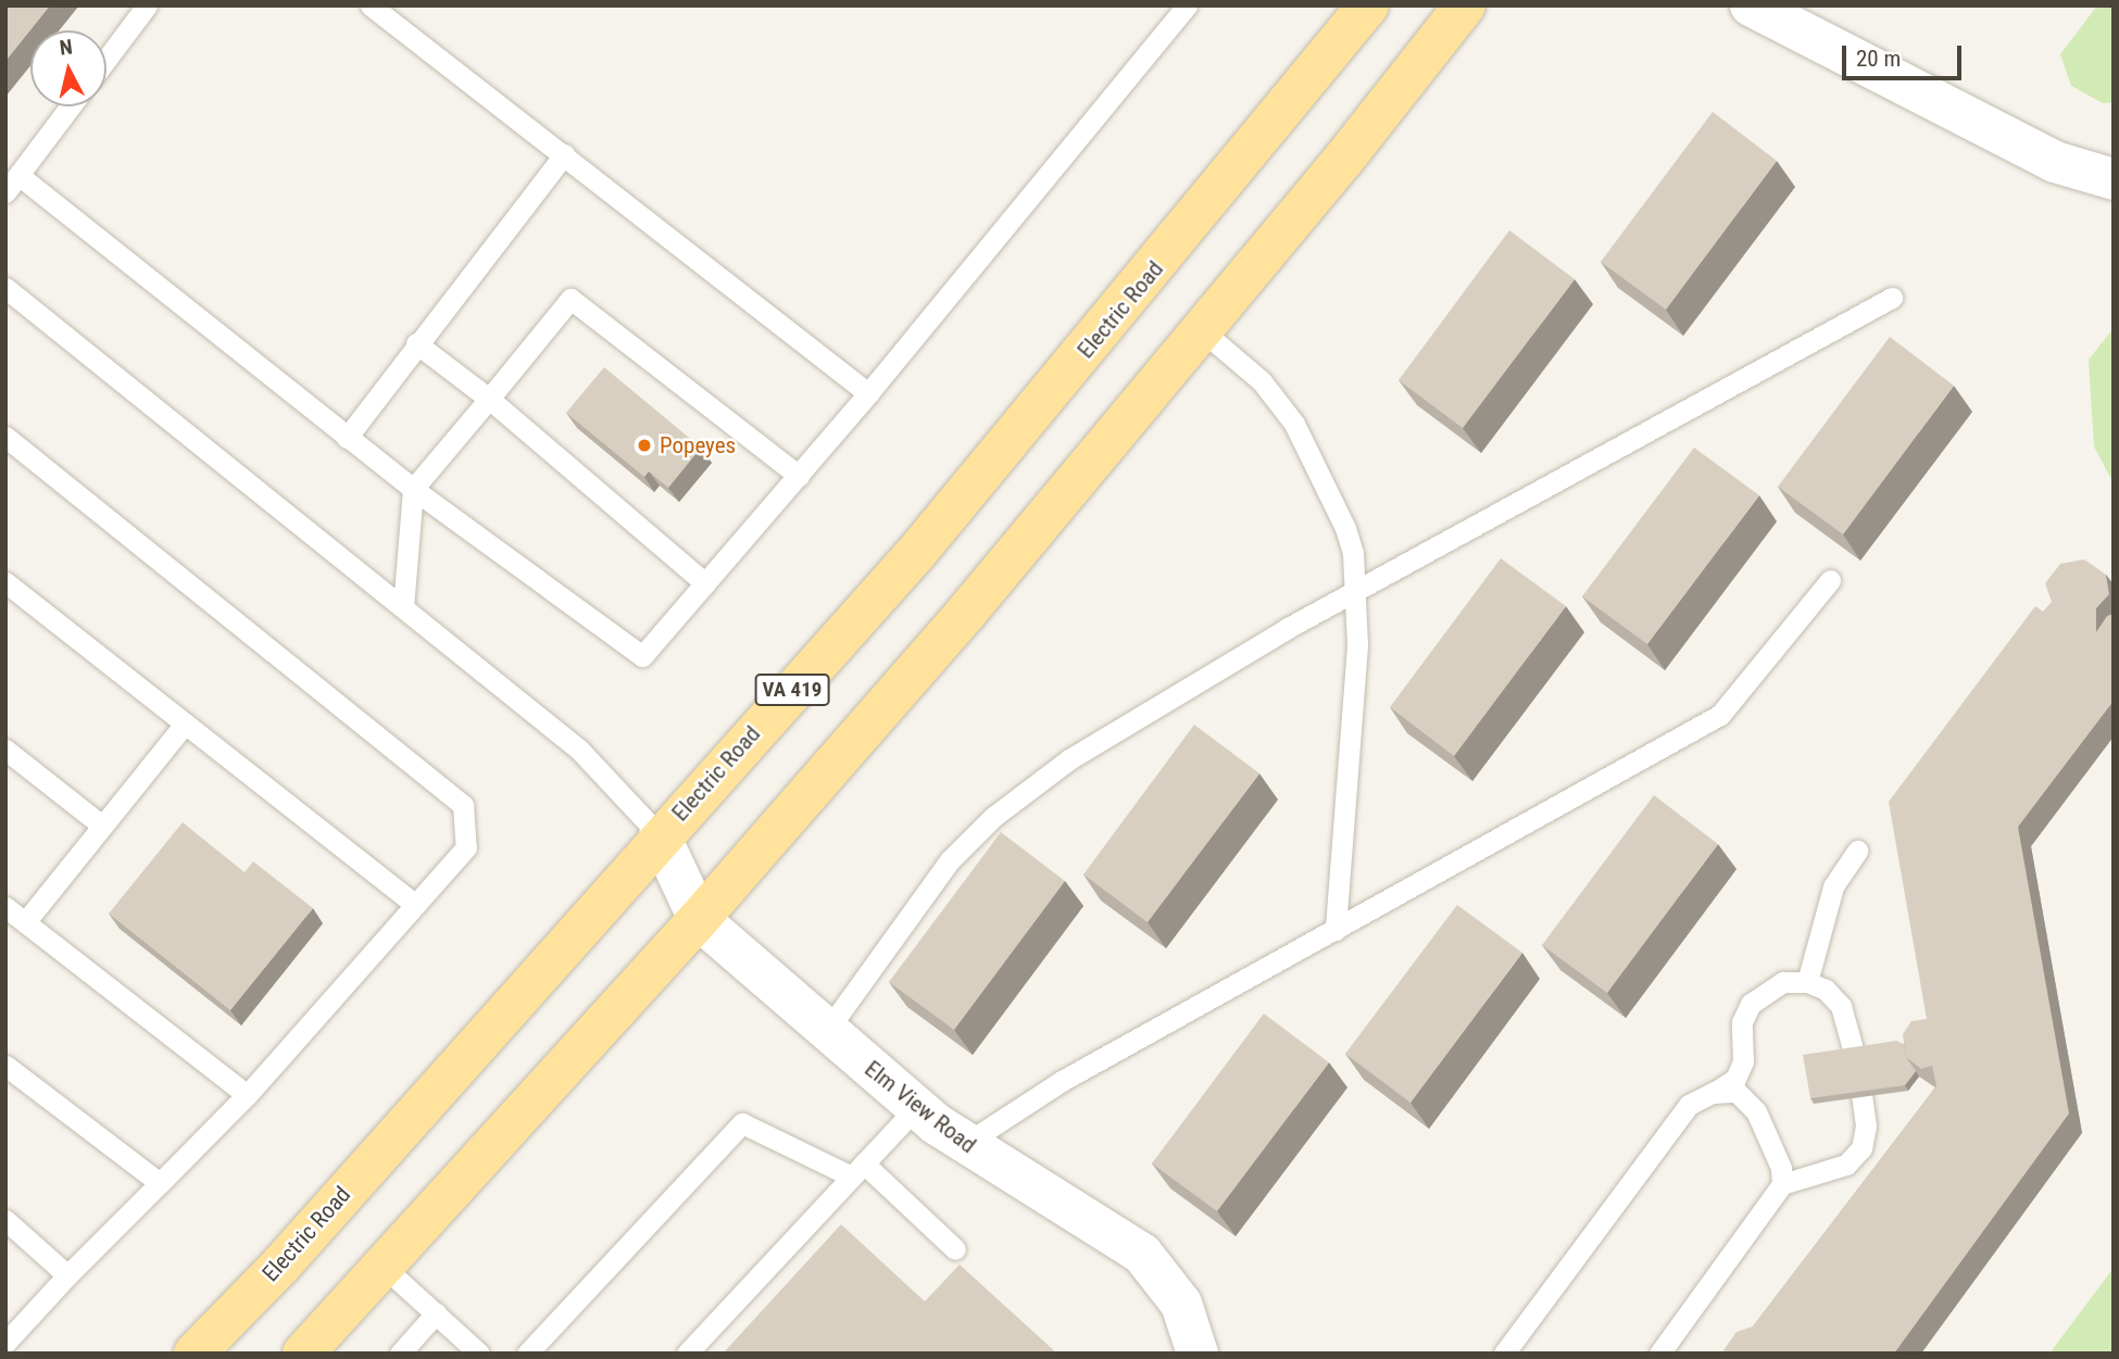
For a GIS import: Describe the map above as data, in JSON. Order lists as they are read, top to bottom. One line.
{"streets":{"main road":["Electric Road","VA 419"],"street":["Elm View Road"]},"crossings":[["Electric Road","Elm View Road"]],"places":["Popeyes"],"scale_bar":"20 m","north":"top"}
